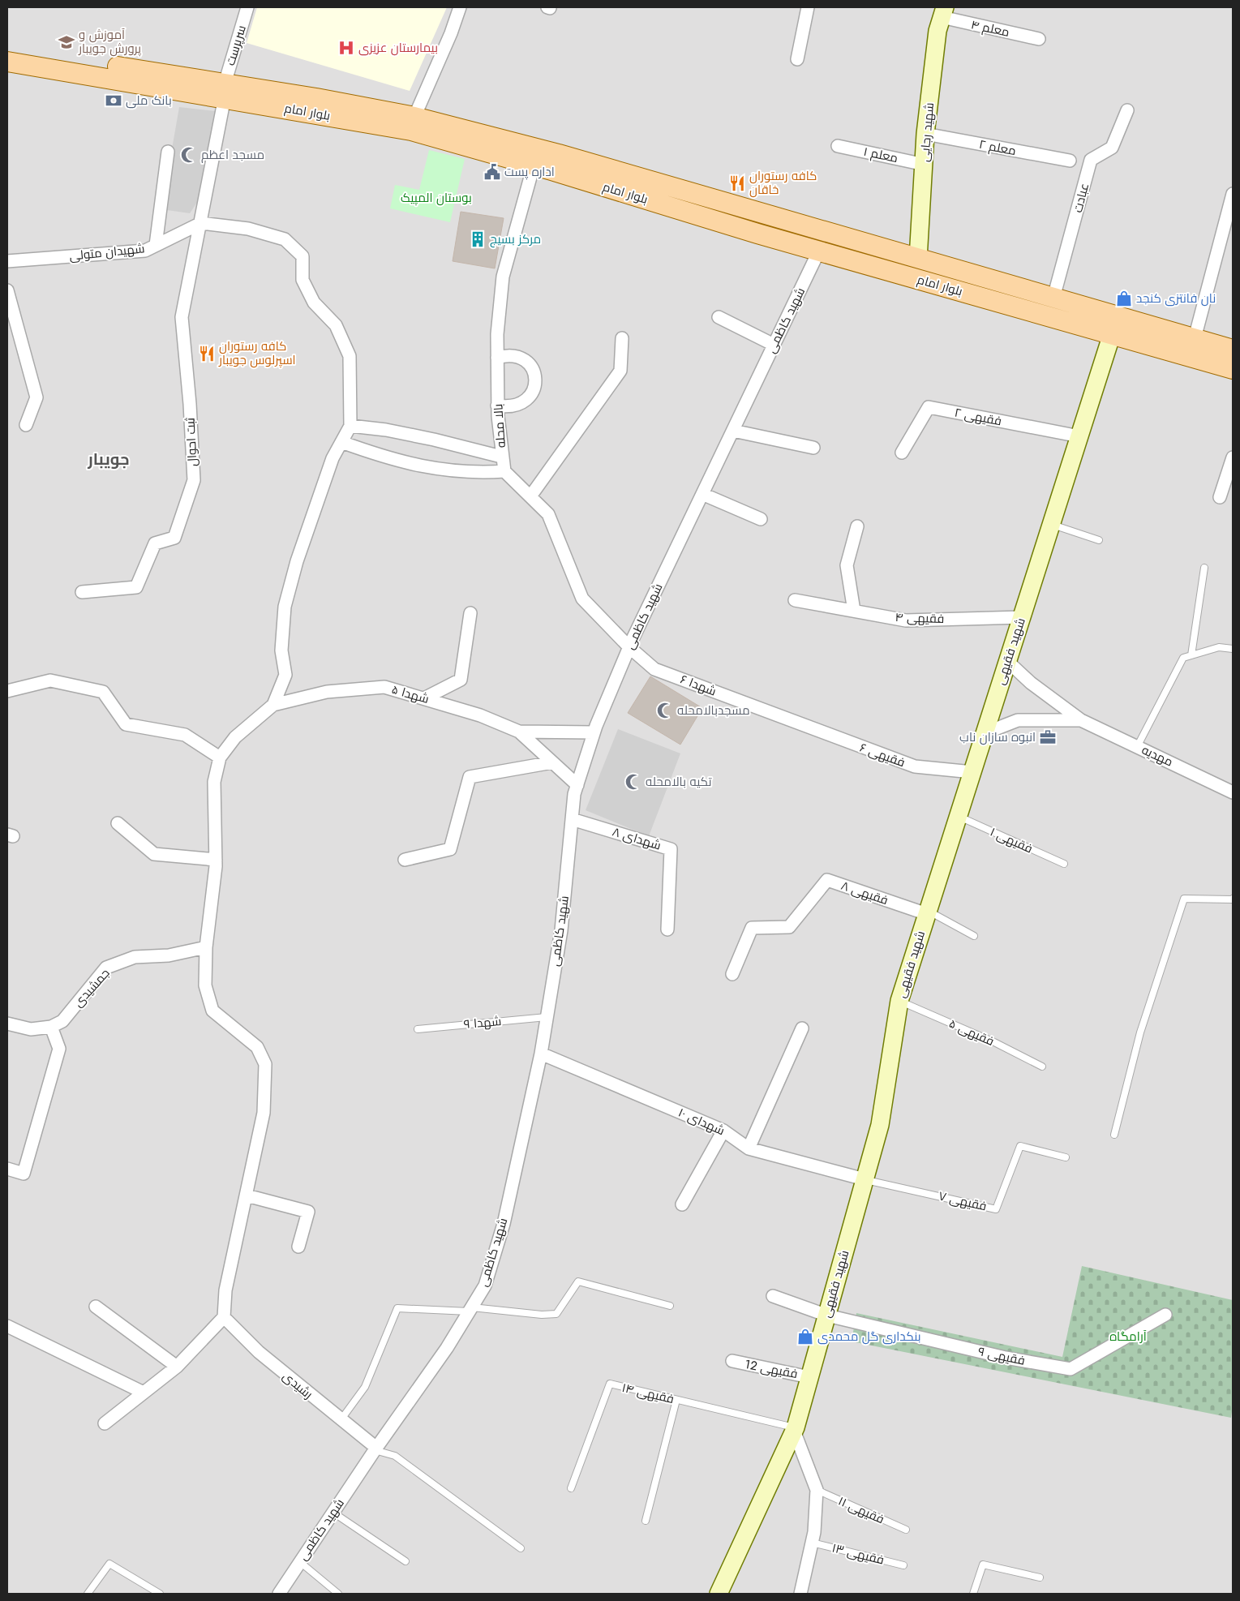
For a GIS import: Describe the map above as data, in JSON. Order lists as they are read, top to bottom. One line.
{"streets":{"main road":["بلوار امام","شهید رجایی","شهید فقیهی"],"street":["معلم ۴","سرپرست","معلم ۲","معلم ۱","عبادت","شهیدان متولی","شهید کاظمی","فقیهی ۲","بالا محله","ثبت احوال","فقیهی ۴","شهدا ۶","شهدا ۵","فقیهی ۶","مهدیه","شهدای ۸","فقیهی ۸","جمشیدی","شهدای ۱۰","فقیهی ۹","فقیهی 12","رشیدی"],"lane":["فقیهی ۱","شهدا ۹","فقیهی ۵","فقیهی ۷","فقیهی ۱۴","فقیهی ۱۱","فقیهی ۱۳"]},"crossings":[["معلم ۴","شهید رجایی"],["سرپرست","بلوار امام"],["سرپرست","شهیدان متولی"],["سرپرست","ثبت احوال"],["بلوار امام","شهید رجایی"],["بلوار امام","عبادت"],["بلوار امام","شهید کاظمی"],["بلوار امام","بالا محله"],["بلوار امام","شهید فقیهی"],["شهید رجایی","معلم ۲"],["شهید رجایی","معلم ۱"],["شهیدان متولی","ثبت احوال"],["شهید کاظمی","شهدا ۶"],["شهید کاظمی","شهدا ۵"],["شهید کاظمی","شهدای ۸"],["شهید کاظمی","شهدا ۹"],["شهید کاظمی","شهدای ۱۰"],["شهید کاظمی","رشیدی"],["فقیهی ۲","شهید فقیهی"],["فقیهی ۴","شهید فقیهی"],["شهید فقیهی","فقیهی ۶"],["شهید فقیهی","فقیهی ۱"],["شهید فقیهی","فقیهی ۸"],["شهید فقیهی","فقیهی ۵"],["شهید فقیهی","شهدای ۱۰"],["شهید فقیهی","فقیهی ۷"],["شهید فقیهی","فقیهی ۹"],["شهید فقیهی","فقیهی 12"],["شهید فقیهی","فقیهی ۱۴"],["شهدا ۶","فقیهی ۶"],["شهدای ۱۰","فقیهی ۷"]],"districts":["جویبار"],"parks":["بوستان المپیک","آرامگاه"],"places":{"school or university":["آموزش و پرورش جویبار"],"hospital":["بیمارستان عزیزی"],"bank":["بانک ملی"],"mosque":["مسجد اعظم","مسجدبالامحله","تکیه بالامحله"],"public building":["اداره پست"],"restaurant":["کافه رستوران خاقان","کافه رستوران اسپرلوس جویبار"],"building":["مرکز بسیج"],"shop":["نان فانتزی کنجد","بنکداری گل محمدی"],"office":["انبوه سازان ناب"]}}
